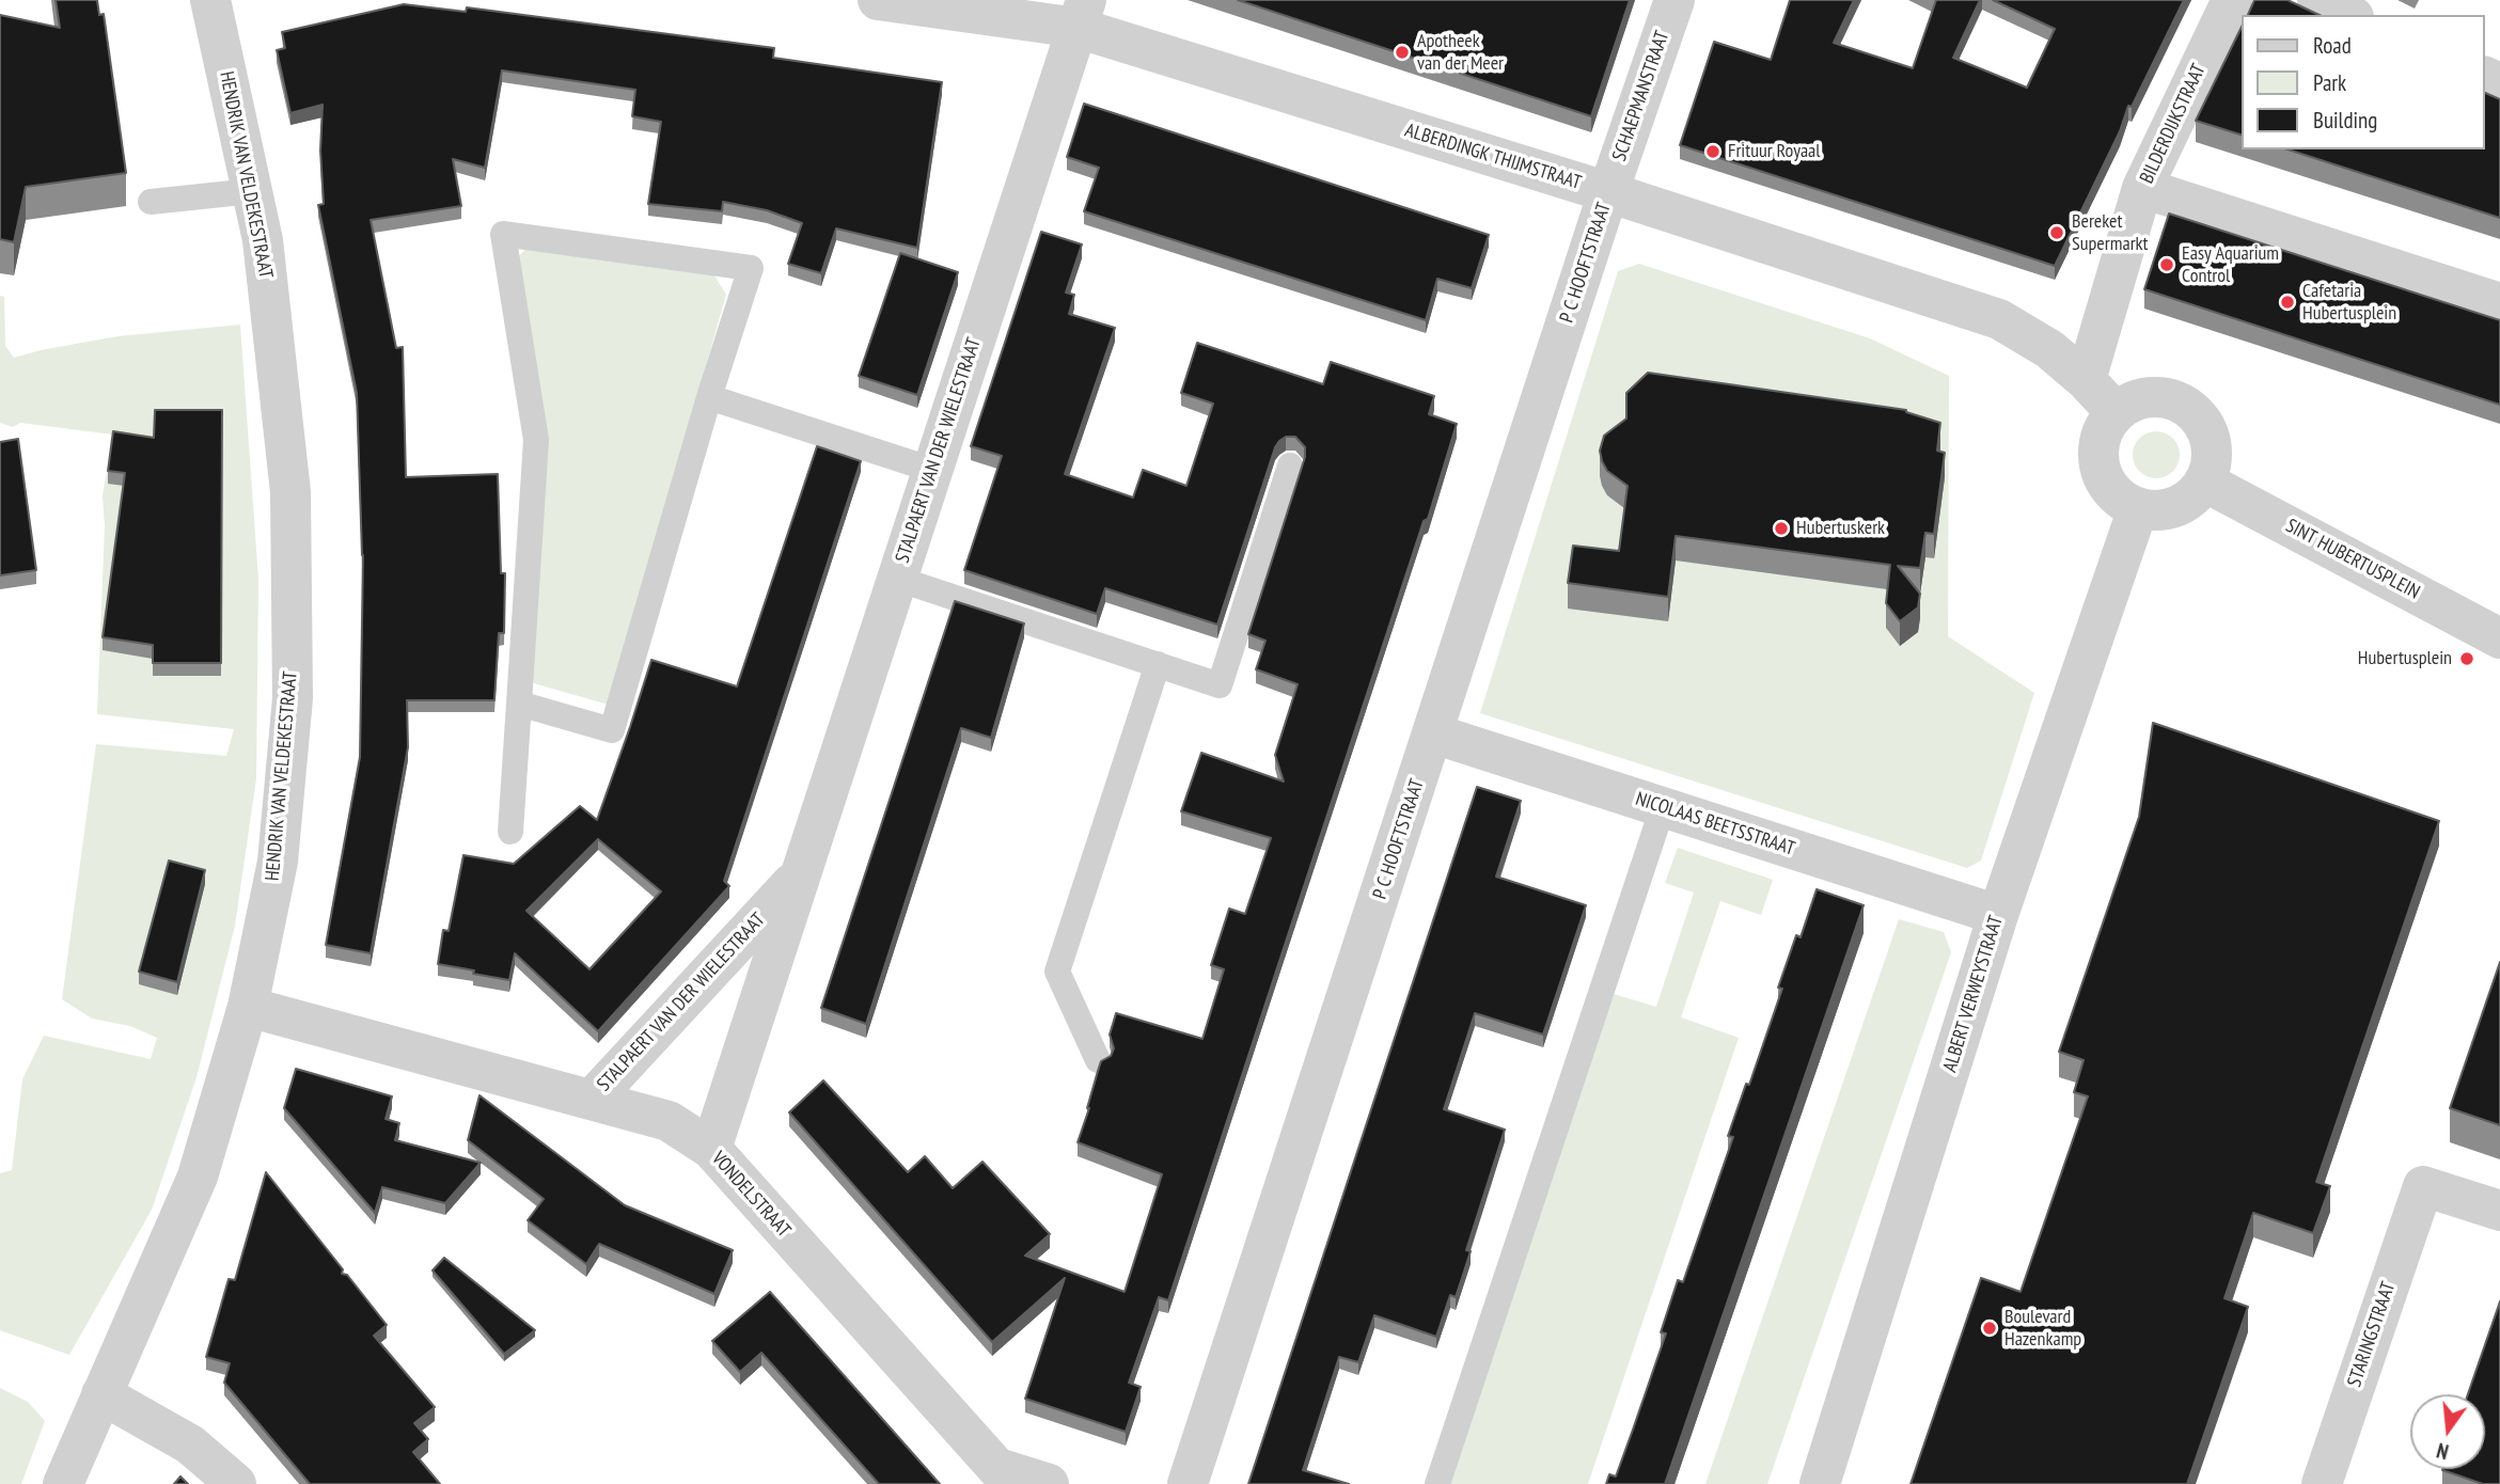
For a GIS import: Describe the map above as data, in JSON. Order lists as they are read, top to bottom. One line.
{"streets":{"street":["SCHAEPMANSTRAAT","BILDERDIJKSTRAAT","ALBERDINGK THIJMSTRAAT","HENDRIK VAN VELDEKESTRAAT","P C HOOFTSTRAAT","STALPAERT VAN DER WIELESTRAAT","SINT HUBERTUSPLEIN","NICOLAAS BEETSSTRAAT","ALBERT VERWEYSTRAAT","VONDELSTRAAT","STARINGSTRAAT"]},"crossings":[["SCHAEPMANSTRAAT","ALBERDINGK THIJMSTRAAT"],["SCHAEPMANSTRAAT","P C HOOFTSTRAAT"],["BILDERDIJKSTRAAT","ALBERDINGK THIJMSTRAAT"],["ALBERDINGK THIJMSTRAAT","P C HOOFTSTRAAT"],["ALBERDINGK THIJMSTRAAT","STALPAERT VAN DER WIELESTRAAT"],["ALBERDINGK THIJMSTRAAT","SINT HUBERTUSPLEIN"],["ALBERDINGK THIJMSTRAAT","ALBERT VERWEYSTRAAT"],["HENDRIK VAN VELDEKESTRAAT","VONDELSTRAAT"],["P C HOOFTSTRAAT","NICOLAAS BEETSSTRAAT"],["STALPAERT VAN DER WIELESTRAAT","VONDELSTRAAT"],["SINT HUBERTUSPLEIN","ALBERT VERWEYSTRAAT"],["NICOLAAS BEETSSTRAAT","ALBERT VERWEYSTRAAT"]],"places":["Apotheek van der Meer","Frituur Royaal","Bereket Supermarkt","Easy Aquarium Control","Cafetaria Hubertusplein","Hubertuskerk","Hubertusplein","Boulevard Hazenkamp"],"legend":["Road","Park","Building"],"north":"bottom"}
